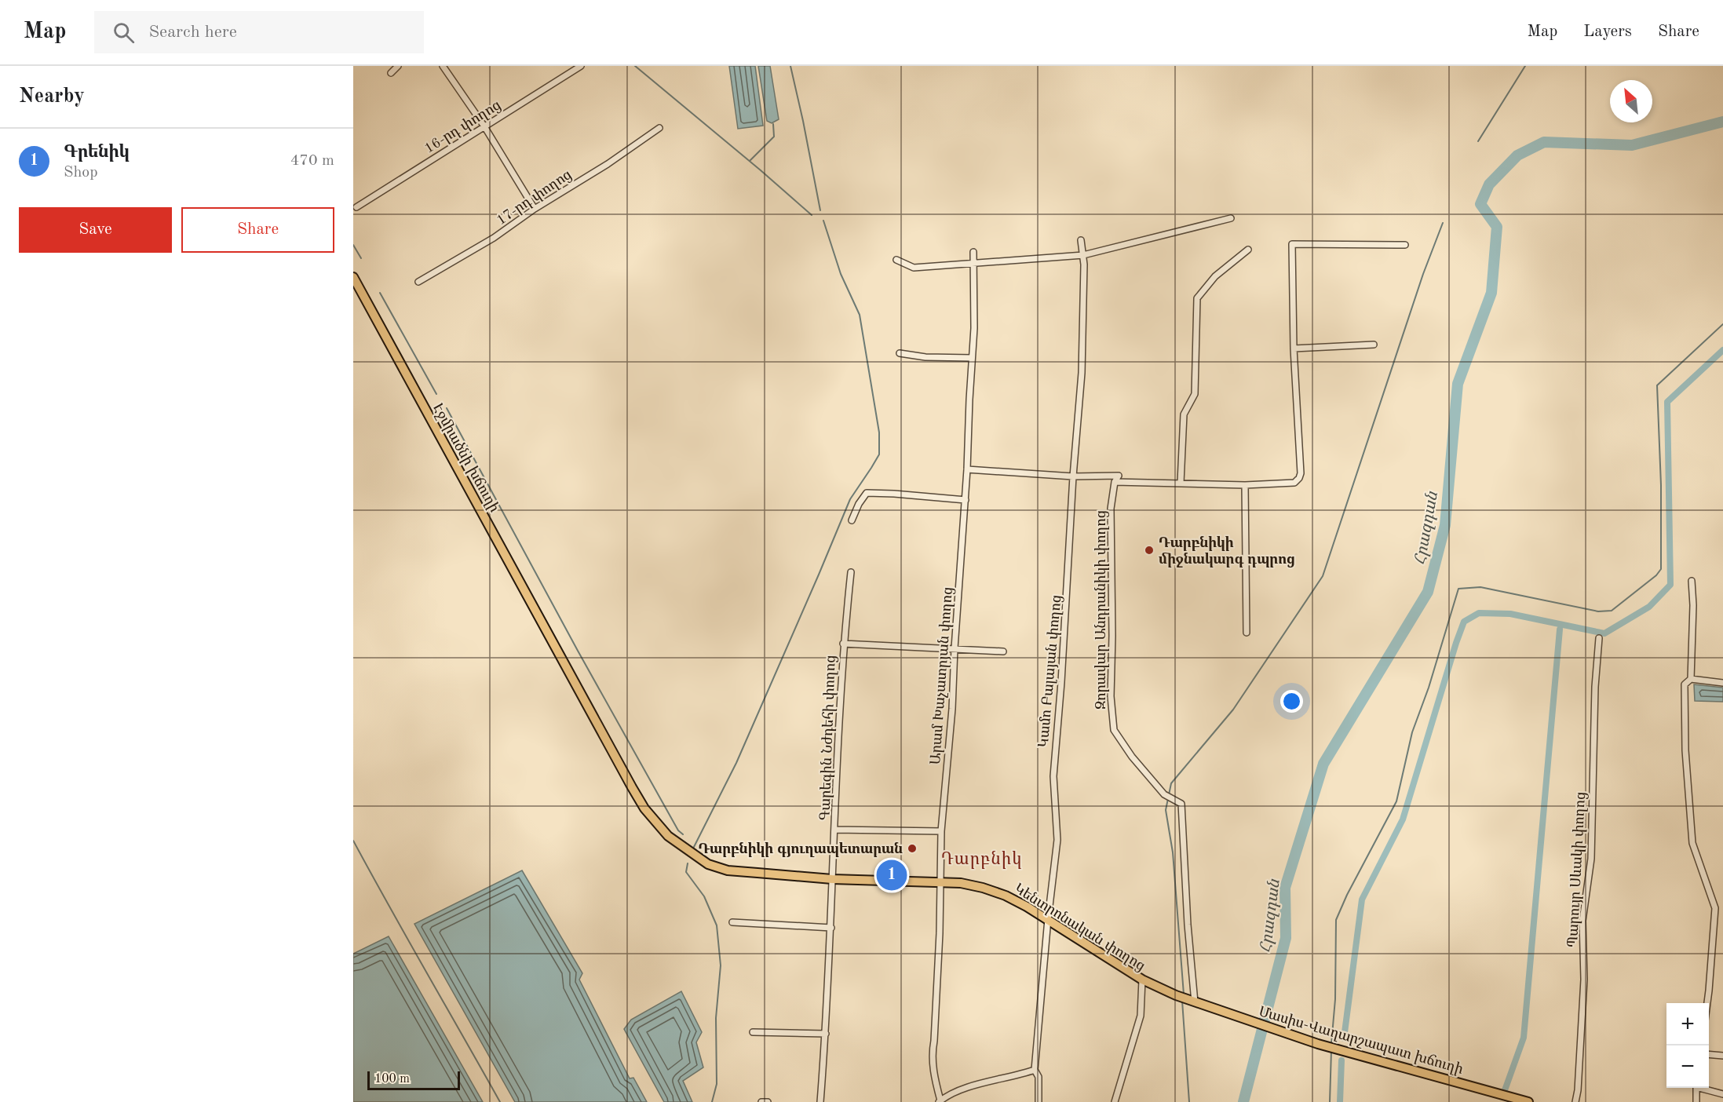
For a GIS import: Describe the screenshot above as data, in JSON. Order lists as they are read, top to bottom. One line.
{"streets":{"main road":["Էջմիածնի խճուղի","Կենտրոնական փողոց","Մասիս-Վաղարշապատ խճուղի"],"street":["16-րդ փողոց","17-րդ փողոց","Զորավար Անդրանիկի փողոց","Կամո Բալայան փողոց","Արամ Խաչատրյան փողոց","Գարեգին Նժդեհի փողոց","Պարույր Սևակի փողոց"]},"crossings":[["Էջմիածնի խճուղի","Կենտրոնական փողոց"],["Զորավար Անդրանիկի փողոց","Կենտրոնական փողոց"],["Զորավար Անդրանիկի փողոց","Մասիս-Վաղարշապատ խճուղի"],["Կամո Բալայան փողոց","Կենտրոնական փողոց"],["Արամ Խաչատրյան փողոց","Կենտրոնական փողոց"],["Գարեգին Նժդեհի փողոց","Կենտրոնական փողոց"],["Կենտրոնական փողոց","Մասիս-Վաղարշապատ խճուղի"]],"districts":["Դարբնիկ"],"water":["Հրազդան"],"places":["Դարբնիկի միջնակարգ դպրոց","Դարբնիկի գյուղապետարան"],"scale_bar":"100 m","north":"top left","page":{"header":"Map","search":"Search here","nav":["Map","Layers","Share"],"heading":"Nearby","list":[{"mark":"1","name":"Գրենիկ","note":"Shop","value":"470 m"}],"buttons":["Save","Share"],"pins":"1","map_buttons":["+","−"],"scale":"100 m"}}
